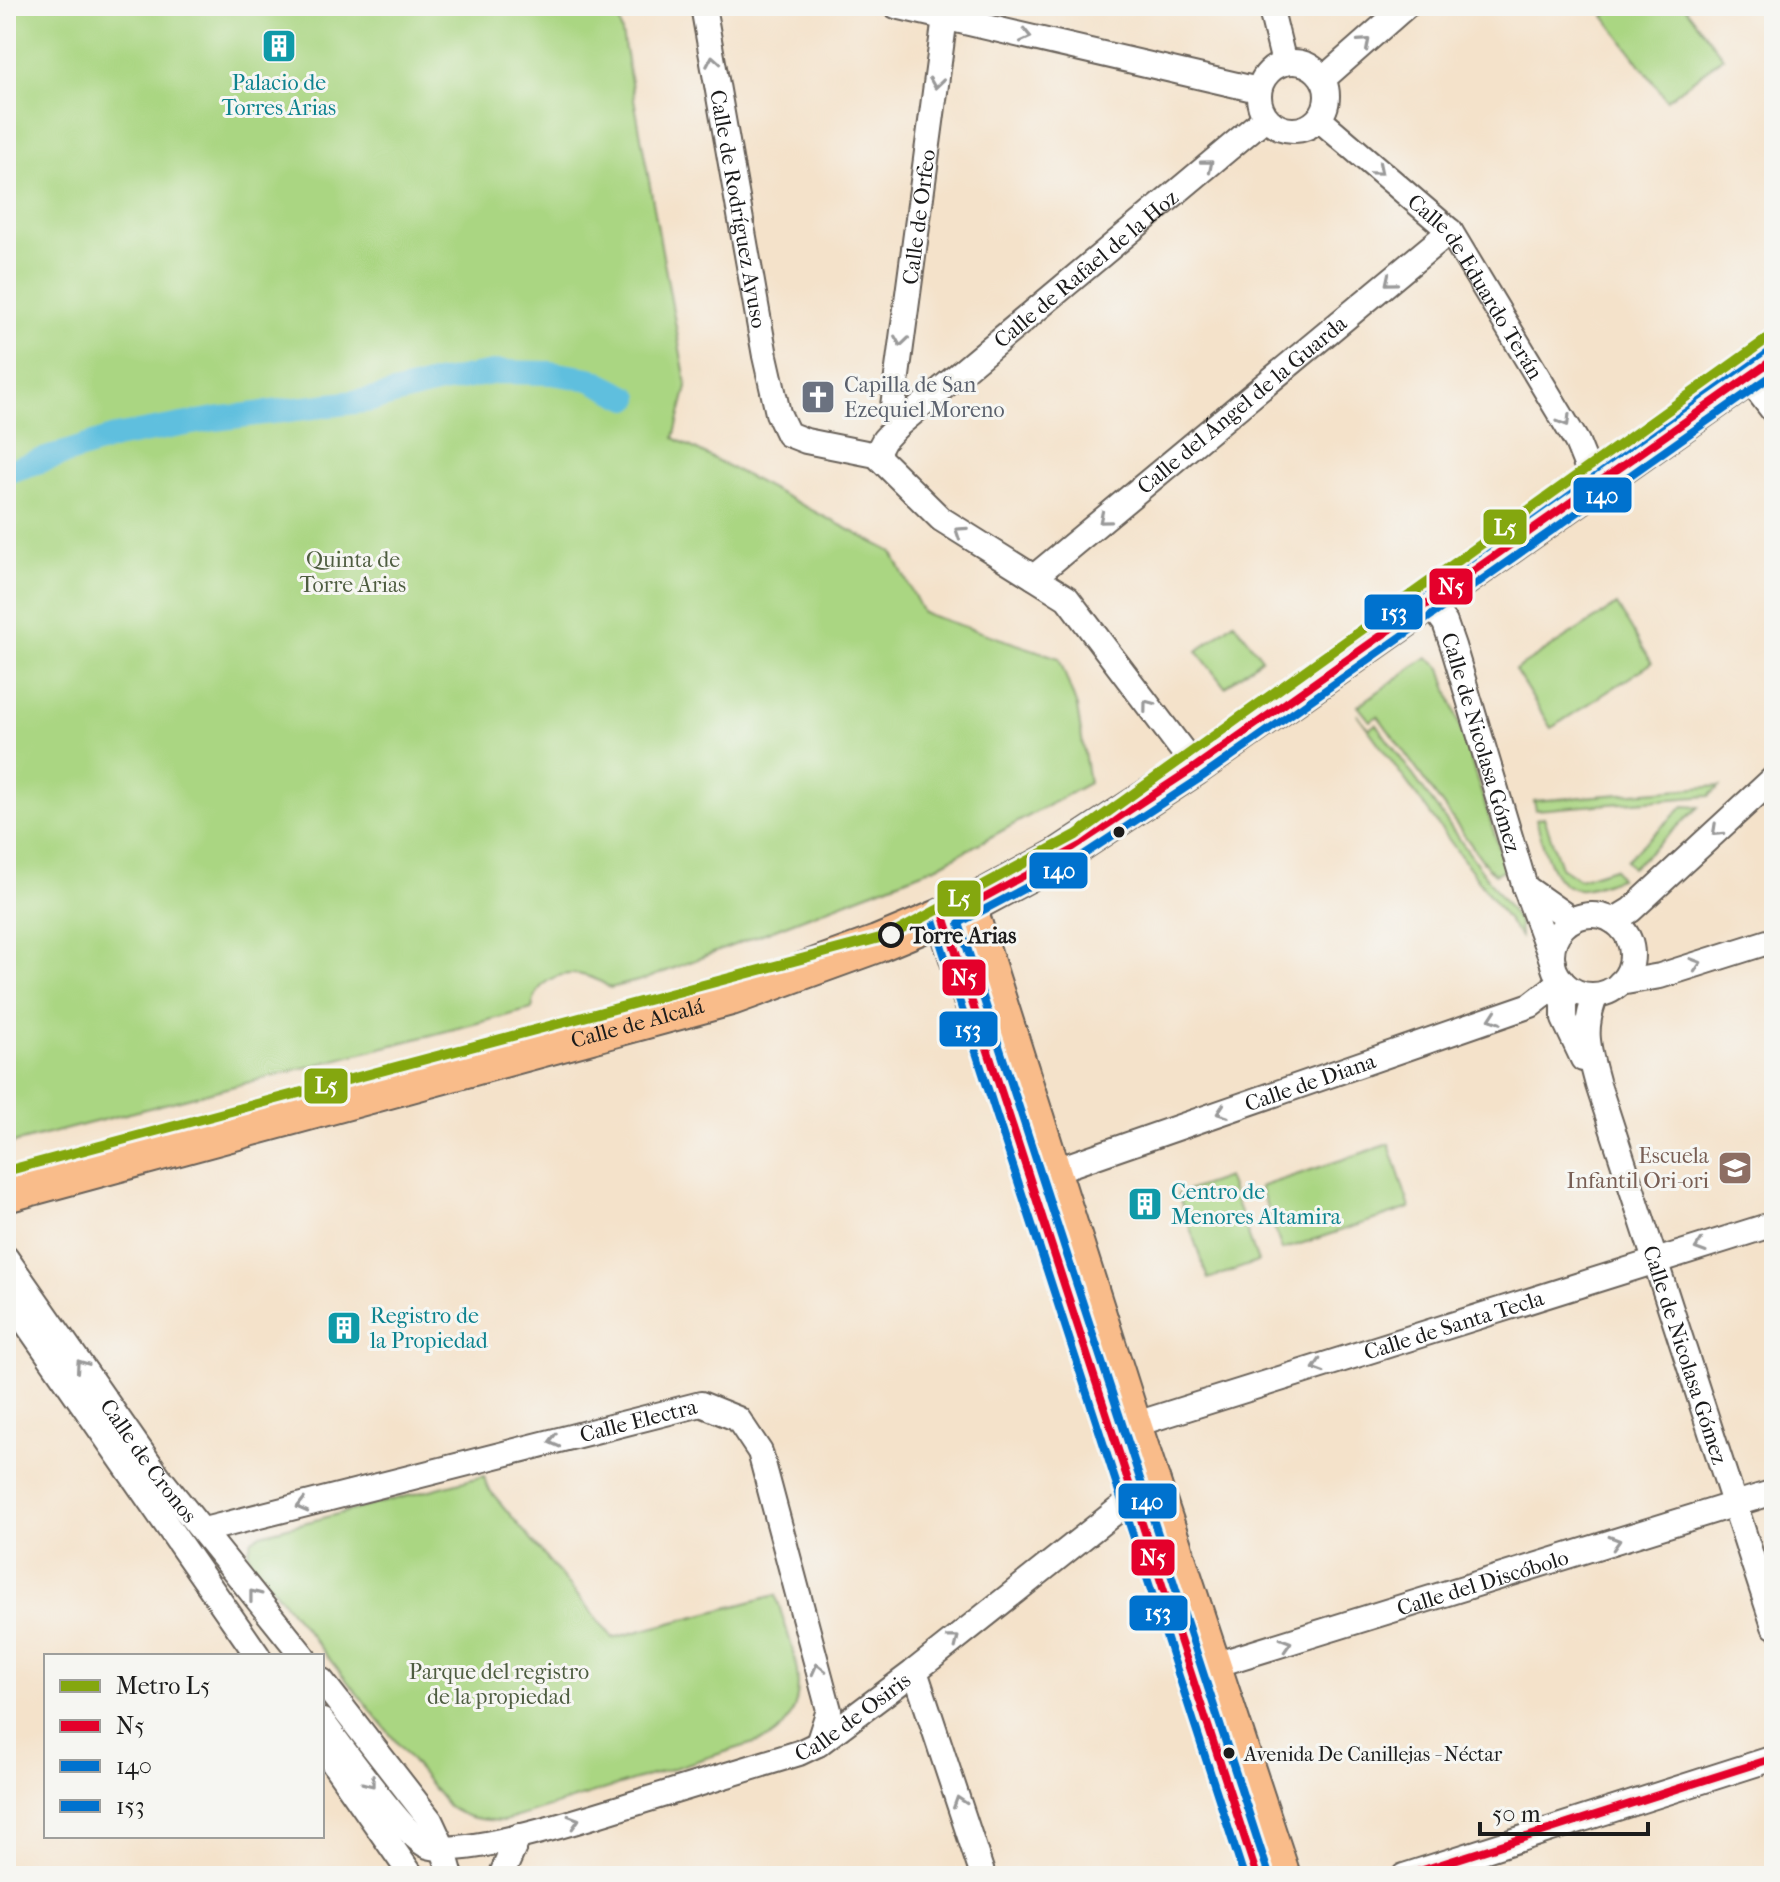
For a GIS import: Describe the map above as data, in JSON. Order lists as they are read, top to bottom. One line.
{"streets":{"main road":["Calle de Alcalá"],"street":["Calle de Rodríguez Ayuso","Calle de Orfeo","Calle de Rafael de la Hoz","Calle de Eduardo Terán","Calle del Ángel de la Guarda","Calle de Nicolasa Gómez","Calle de Diana","Calle de Santa Tecla","Calle Electra","Calle de Cronos","Calle del Discóbolo","Calle de Osiris"]},"crossings":[["Calle de Rodríguez Ayuso","Calle de Rafael de la Hoz"],["Calle de Orfeo","Calle de Rafael de la Hoz"],["Calle de Rafael de la Hoz","Calle de Eduardo Terán"],["Calle de Eduardo Terán","Calle del Ángel de la Guarda"],["Calle de Eduardo Terán","Calle de Alcalá"],["Calle de Nicolasa Gómez","Calle de Alcalá"],["Calle de Nicolasa Gómez","Calle de Diana"],["Calle de Nicolasa Gómez","Calle de Santa Tecla"],["Calle de Nicolasa Gómez","Calle del Discóbolo"],["Calle Electra","Calle de Cronos"],["Calle Electra","Calle de Osiris"]],"one_way":["Calle de Rodríguez Ayuso","Calle de Orfeo","Calle de Rafael de la Hoz","Calle de Eduardo Terán","Calle del Ángel de la Guarda","Calle de Diana","Calle de Santa Tecla","Calle del Discóbolo","Calle de Osiris"],"parks":["Quinta de Torre Arias","Parque del registro de la propiedad"],"places":{"building":["Palacio de Torres Arias","Centro de Menores Altamira","Registro de la Propiedad"],"church":["Capilla de San Ezequiel Moreno"],"other":["Torre Arias","Avenida De Canillejas - Néctar"],"school or university":["Escuela Infantil Ori-ori"]},"lines":["metro line L5","transit line 153","transit line N5","transit line 140"],"legend":["Metro L5","N5","140","153"],"scale_bar":"50 m"}
